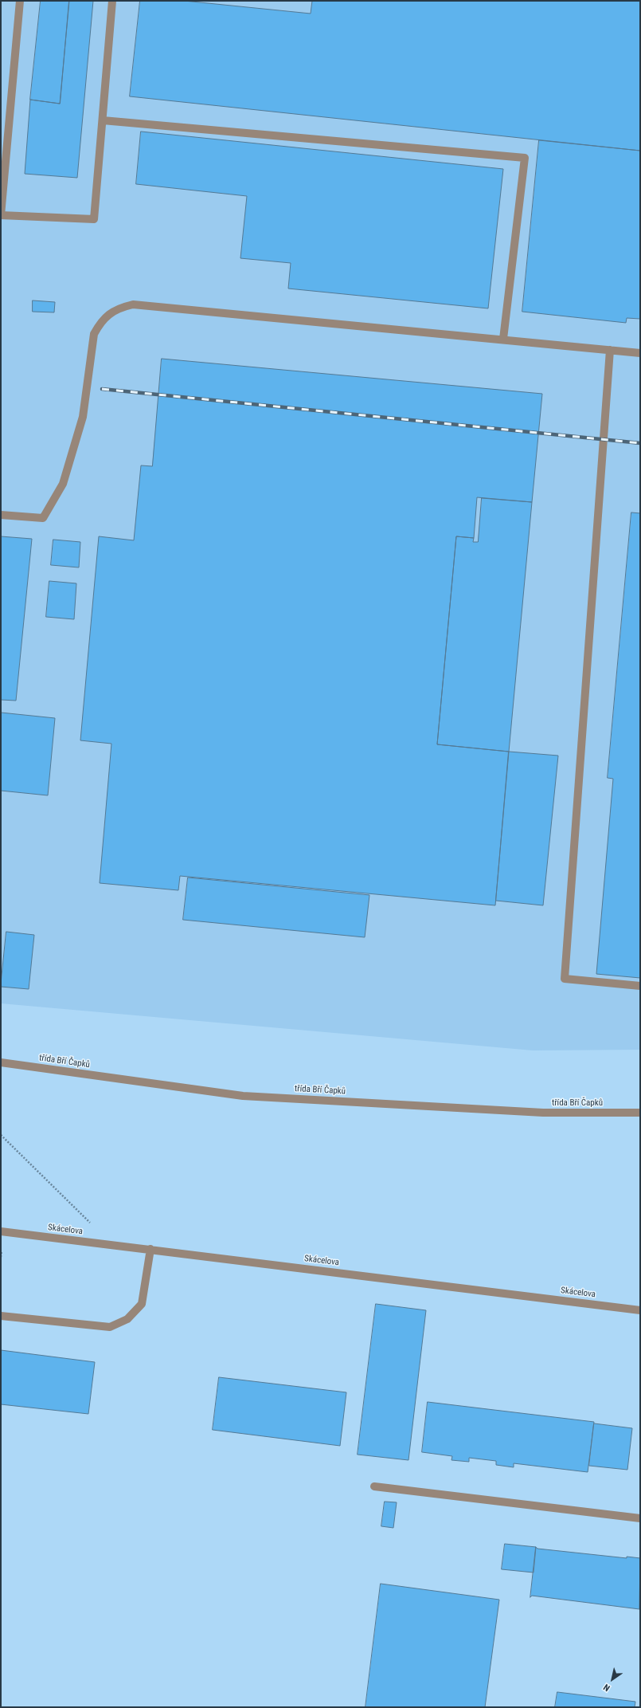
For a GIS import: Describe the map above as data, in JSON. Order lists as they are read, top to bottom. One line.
{"streets":{"street":["třída Bří Čapků","Skácelova"]},"north":"bottom left"}
